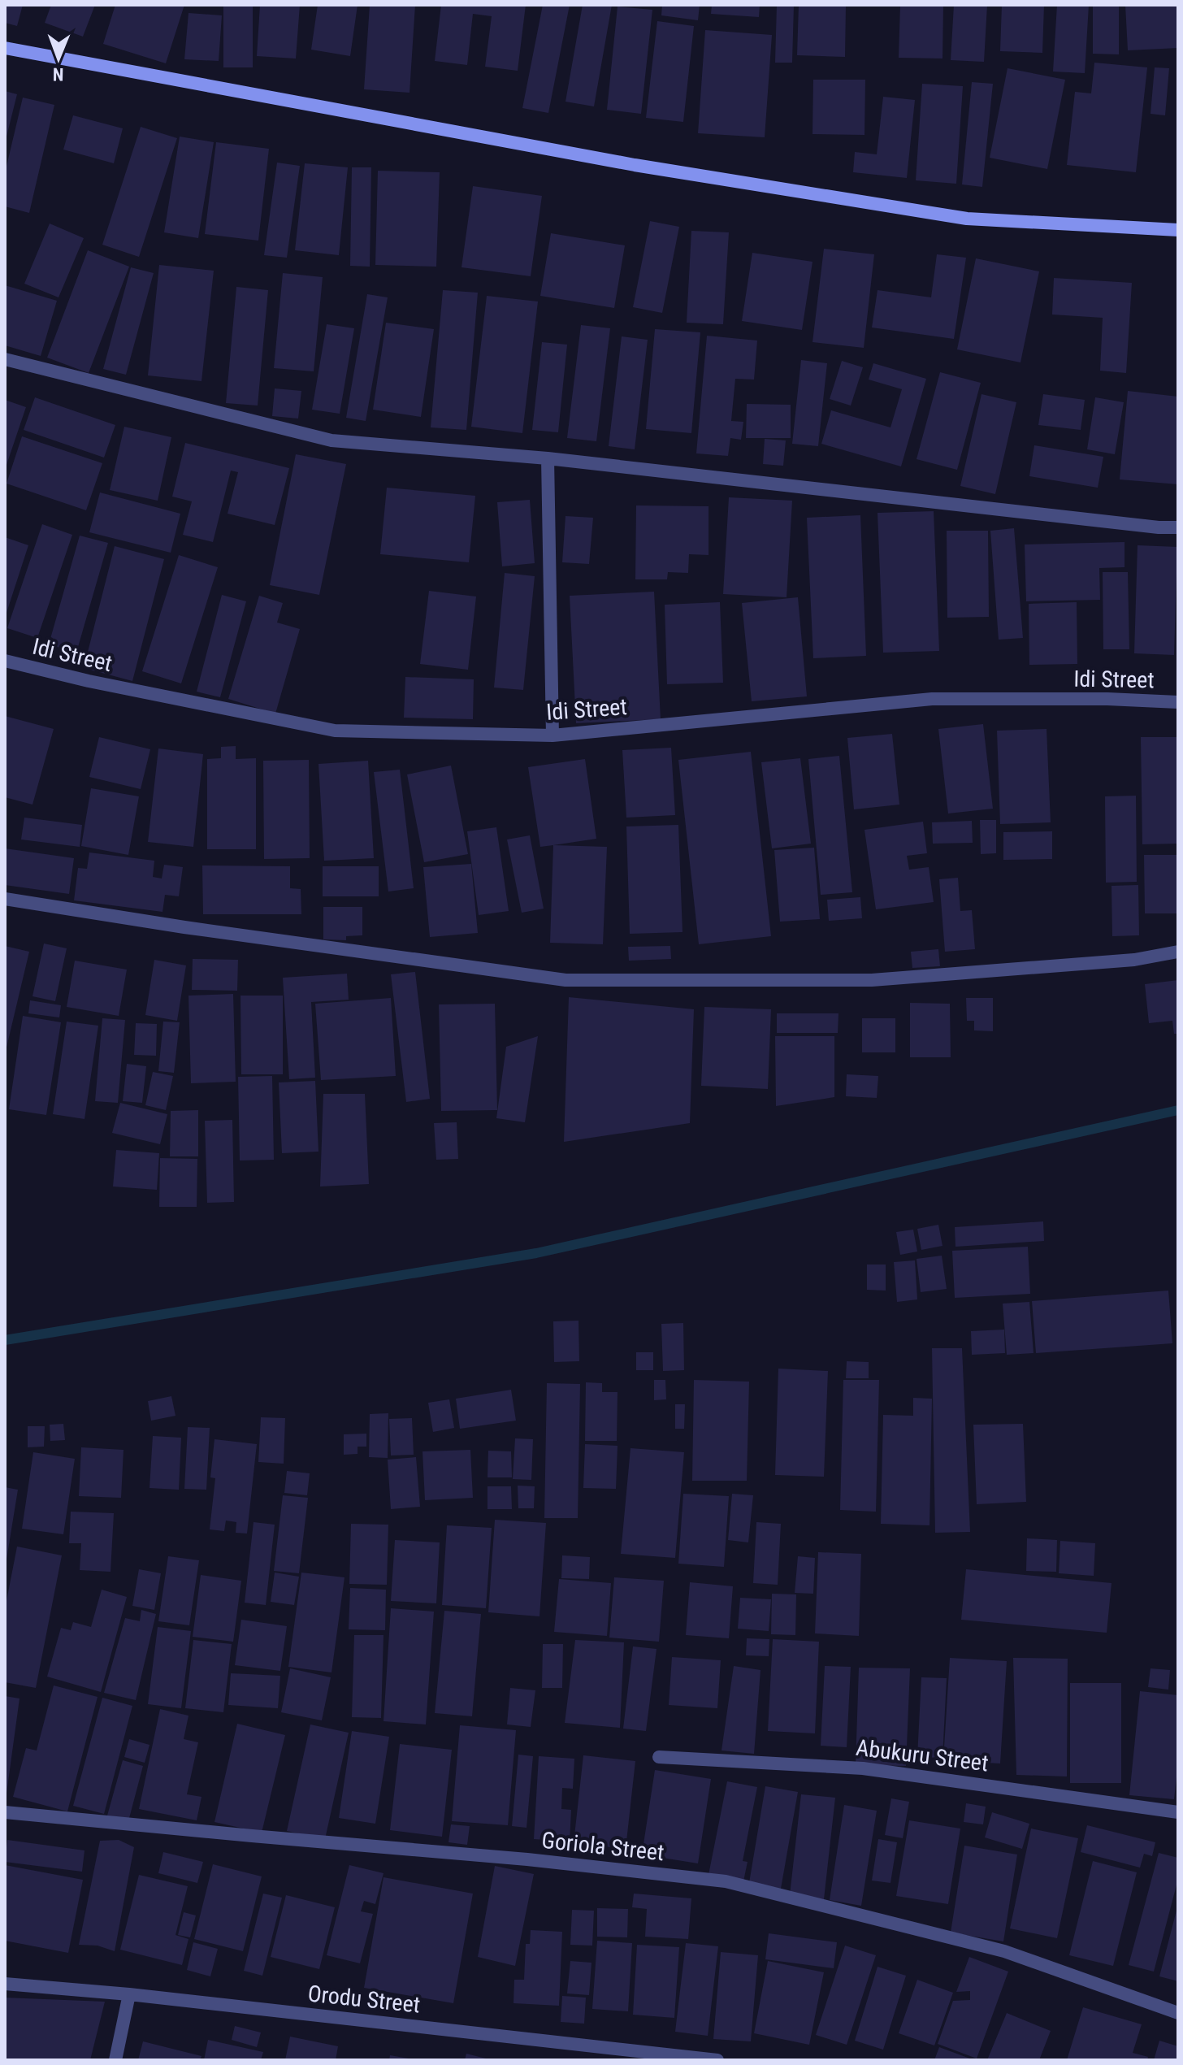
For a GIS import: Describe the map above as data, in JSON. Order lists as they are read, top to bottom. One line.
{"streets":{"street":["Idi Street","Abukuru Street","Goriola Street","Orodu Street"]},"north":"bottom"}
